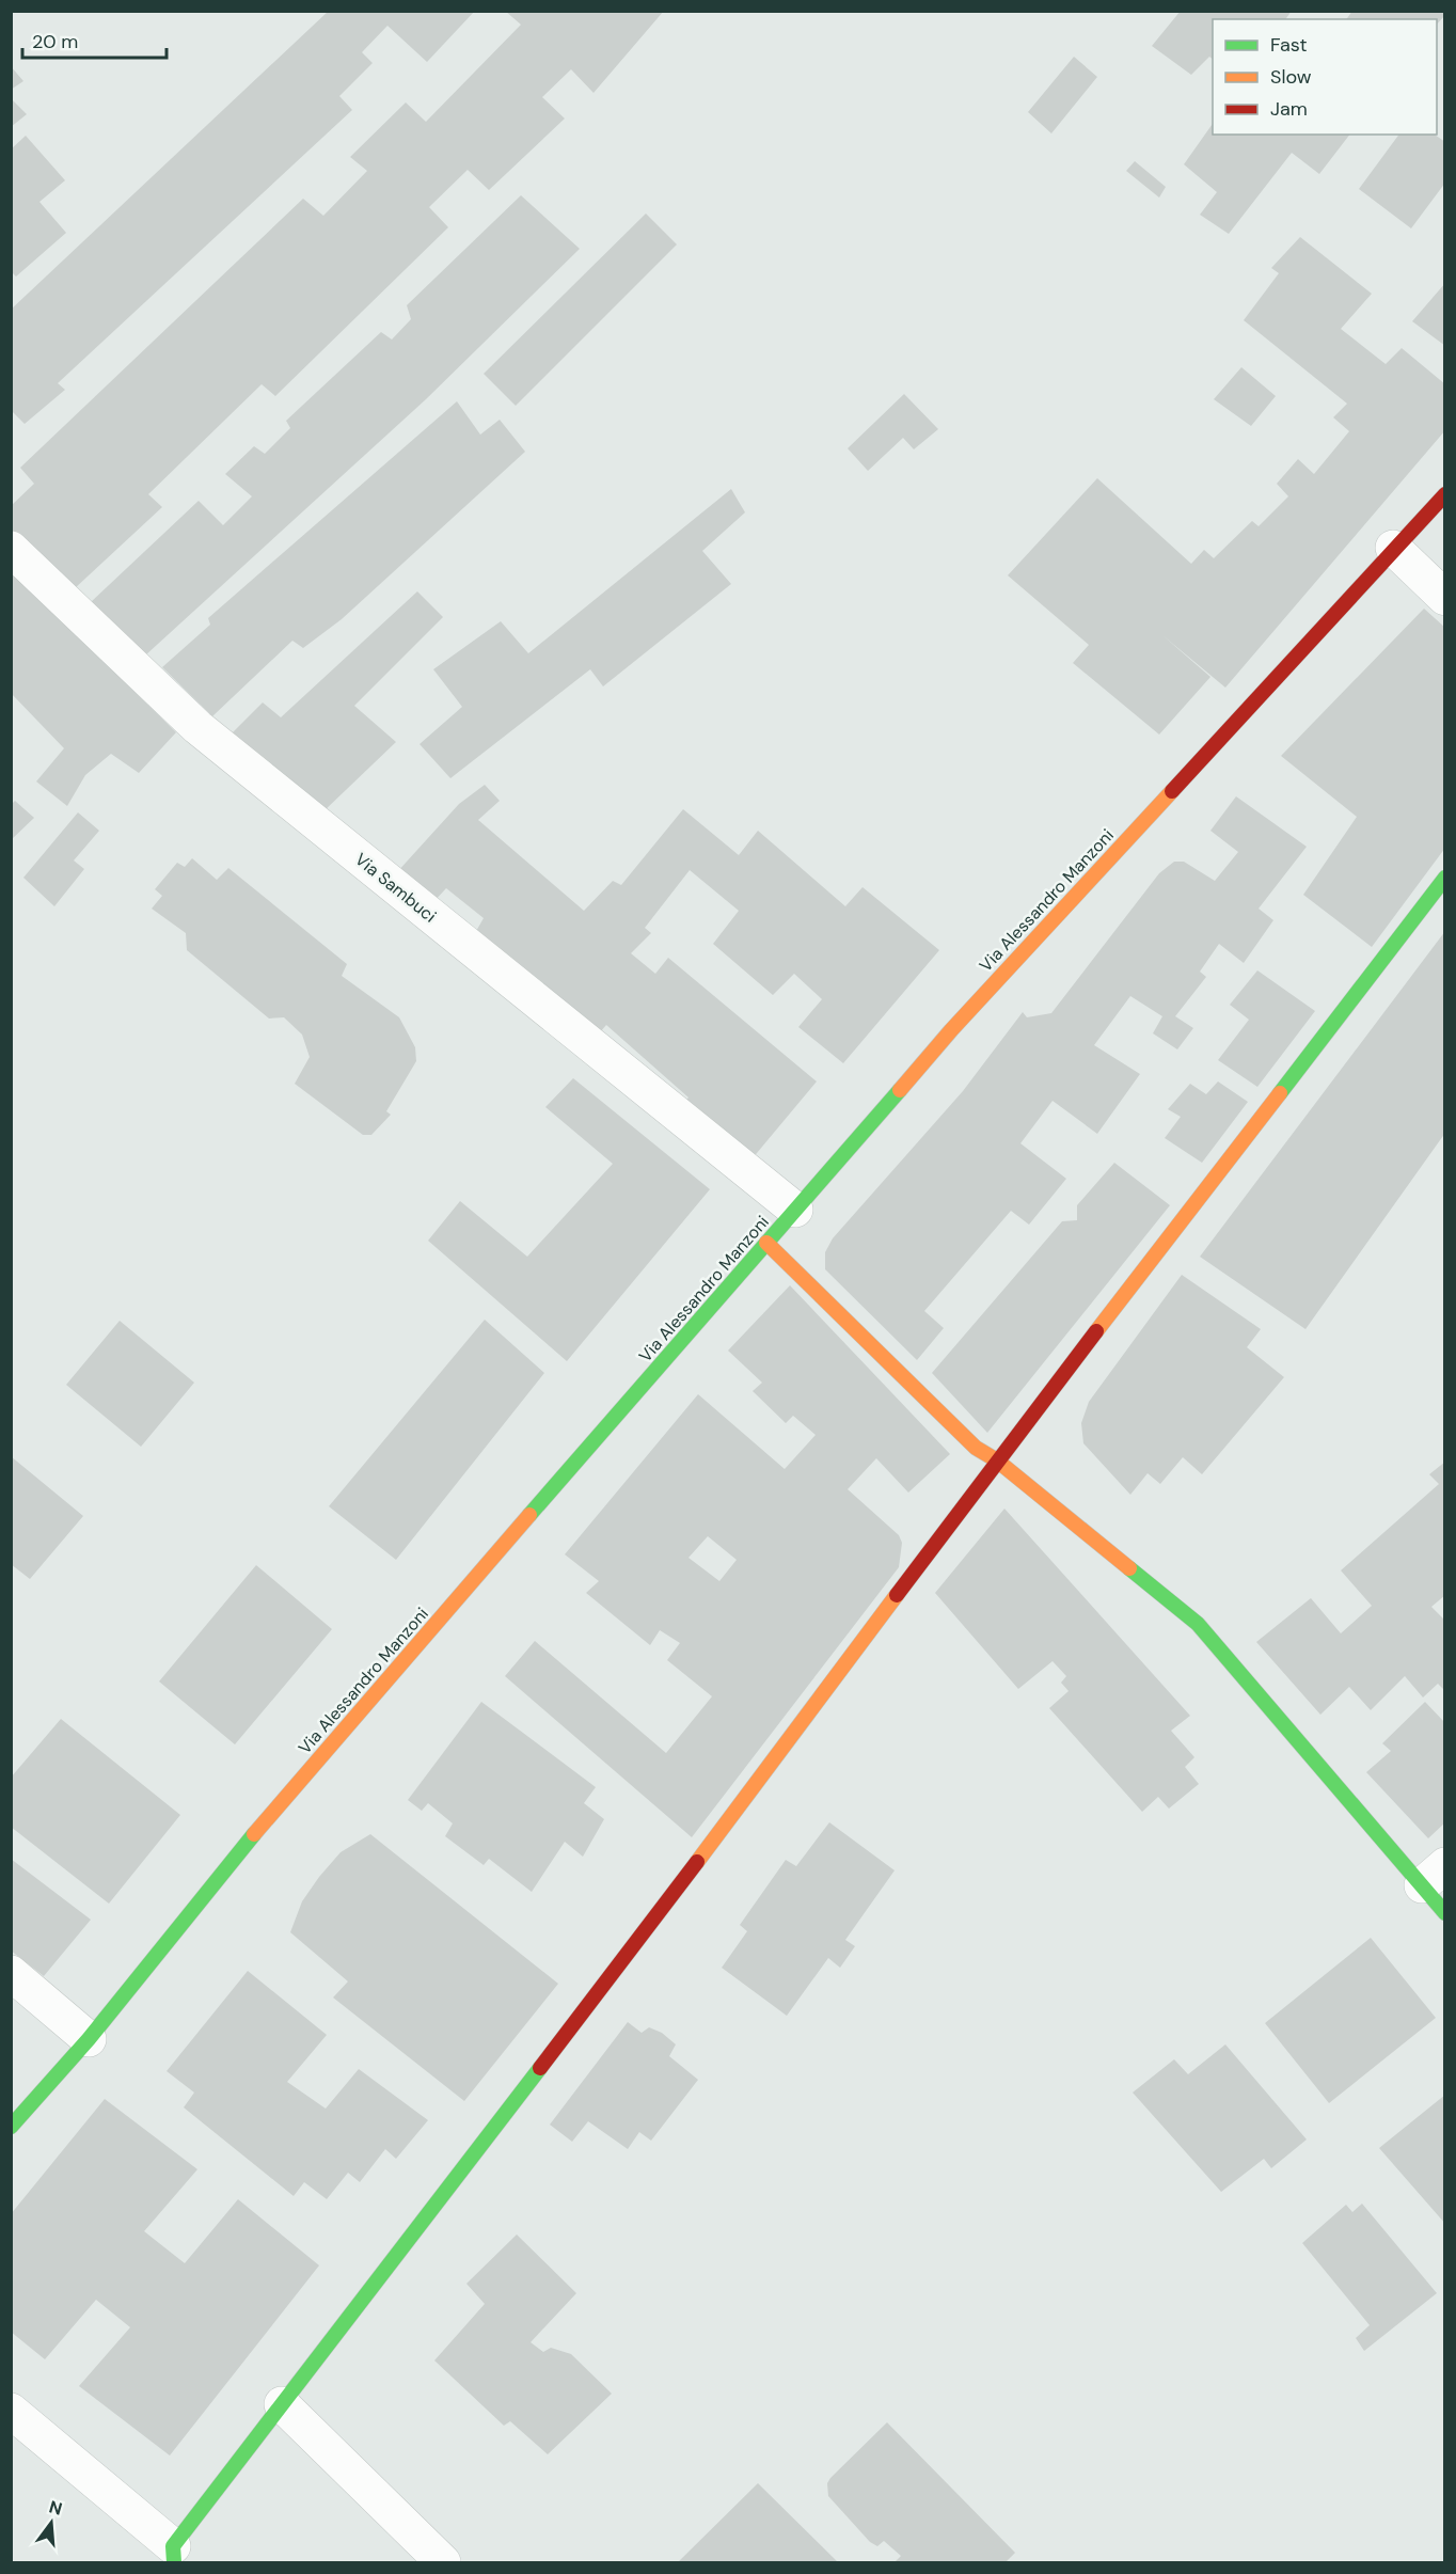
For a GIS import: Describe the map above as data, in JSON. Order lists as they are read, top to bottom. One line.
{"streets":{"main road":["Via Alessandro Manzoni"],"street":["Via Sambuci"]},"crossings":[["Via Sambuci","Via Alessandro Manzoni"]],"legend":["Fast","Slow","Jam"],"scale_bar":"20 m","north":"top"}
